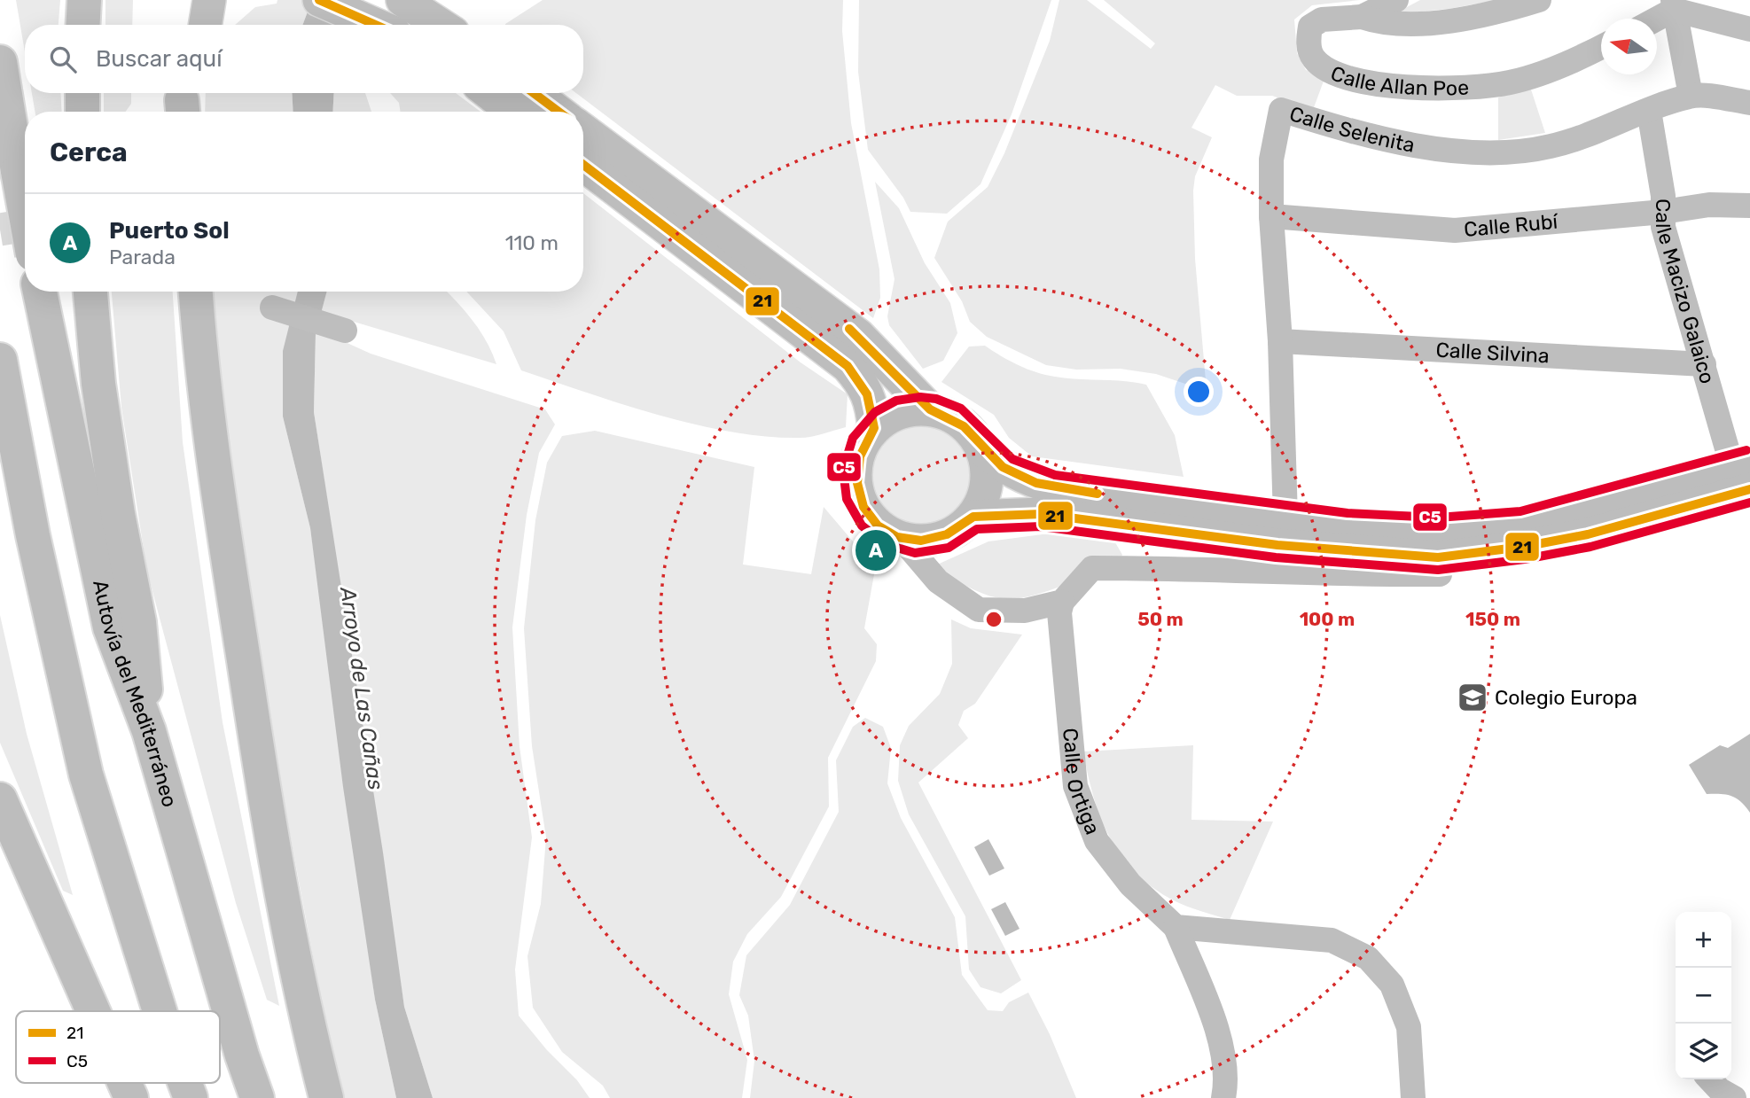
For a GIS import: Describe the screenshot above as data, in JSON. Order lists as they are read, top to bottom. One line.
{"streets":{"highway":["Autovía del Mediterráneo"],"street":["Calle Allan Poe","Calle Selenita","Calle Rubí","Calle Macizo Galaico","Calle Silvina","Calle Ortiga"]},"crossings":[["Calle Selenita","Calle Rubí"],["Calle Selenita","Calle Macizo Galaico"],["Calle Selenita","Calle Silvina"],["Calle Rubí","Calle Macizo Galaico"],["Calle Macizo Galaico","Calle Silvina"]],"water":["Arroyo de Las Cañas"],"places":{"school or university":["Colegio Europa"]},"lines":["transit line 21","transit line C5"],"legend":["21","C5"],"north":"left","page":{"search":"Buscar aquí","heading":"Cerca","list":[{"mark":"A","name":"Puerto Sol","note":"Parada","value":"110 m"}],"pins":"A","map_buttons":["+","−"]},"rings":["50 m","100 m","150 m"]}
